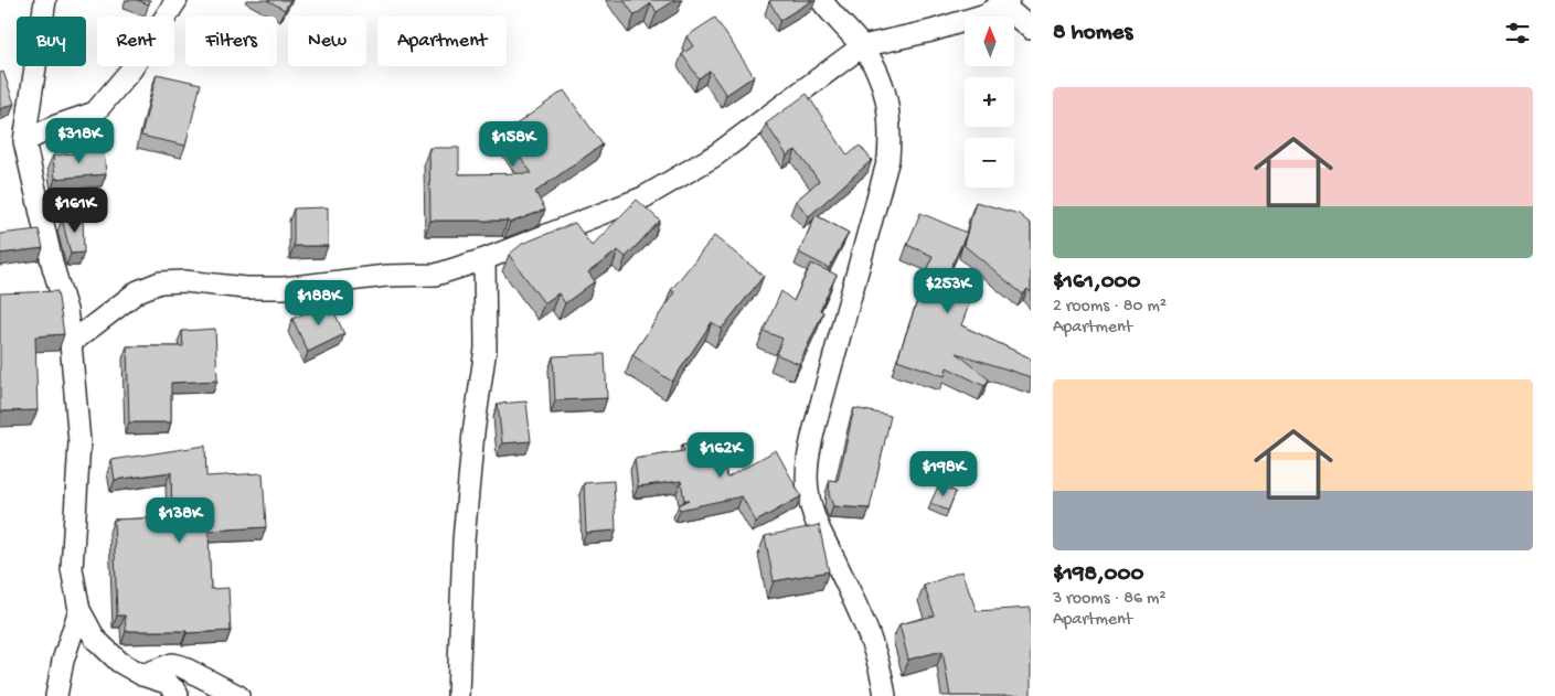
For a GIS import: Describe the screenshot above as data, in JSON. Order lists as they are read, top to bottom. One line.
{"north":"top","page":{"heading":"8 homes","map_buttons":["+","−"],"chip":["Buy","Rent","Filters","New","Apartment"],"list":[{"name":"$161,000","note":"2 rooms · 80 m² · Apartment"},{"name":"$198,000","note":"3 rooms · 86 m² · Apartment"}],"price":["$318K","$158K","$161K","$253K","$188K","$162K","$198K","$138K"]}}
